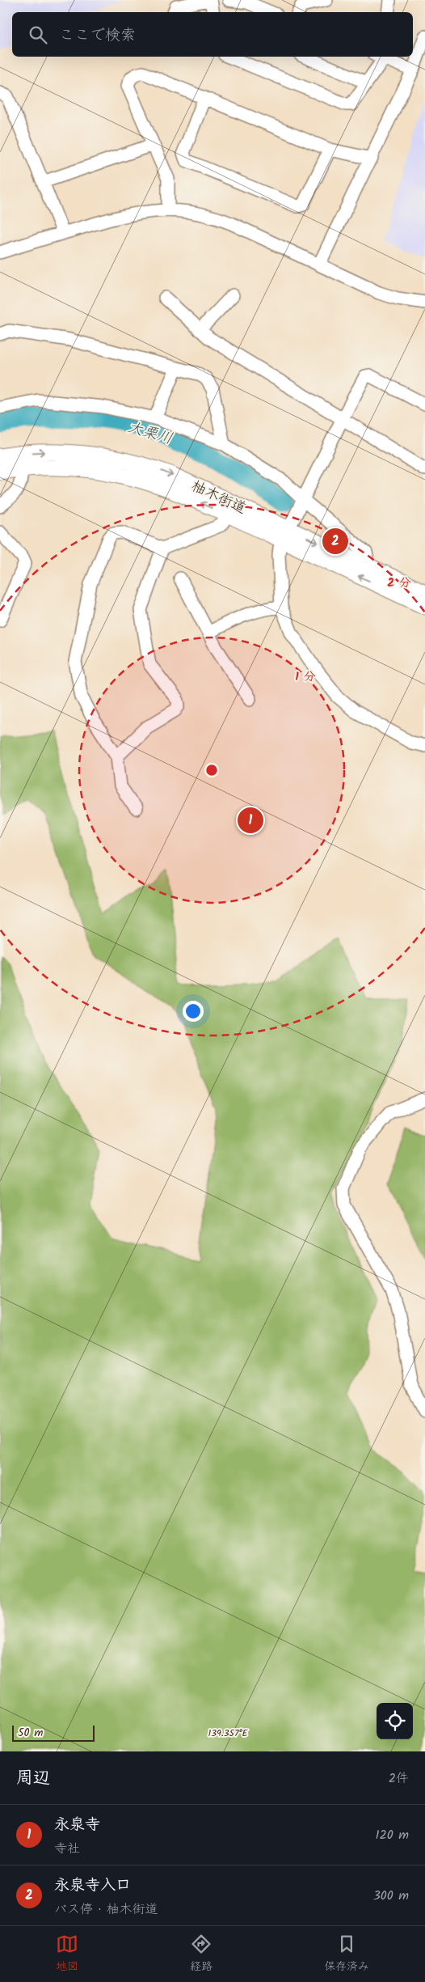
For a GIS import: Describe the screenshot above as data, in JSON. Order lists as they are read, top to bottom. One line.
{"streets":{"main road":["柚木街道"]},"water":["大栗川"],"scale_bar":"50 m","page":{"search":"ここで検索","pins":["2","1"],"scale":"50 m","heading":["周辺","2件"],"list":[{"mark":"1","name":"永泉寺","note":"寺社","value":"120 m"},{"mark":"2","name":"永泉寺入口","note":"バス停 · 柚木街道","value":"300 m"}],"nav":["地図","経路","保存済み"]},"coordinates":["139.357°E"],"rings":["2 分","1 分"]}
